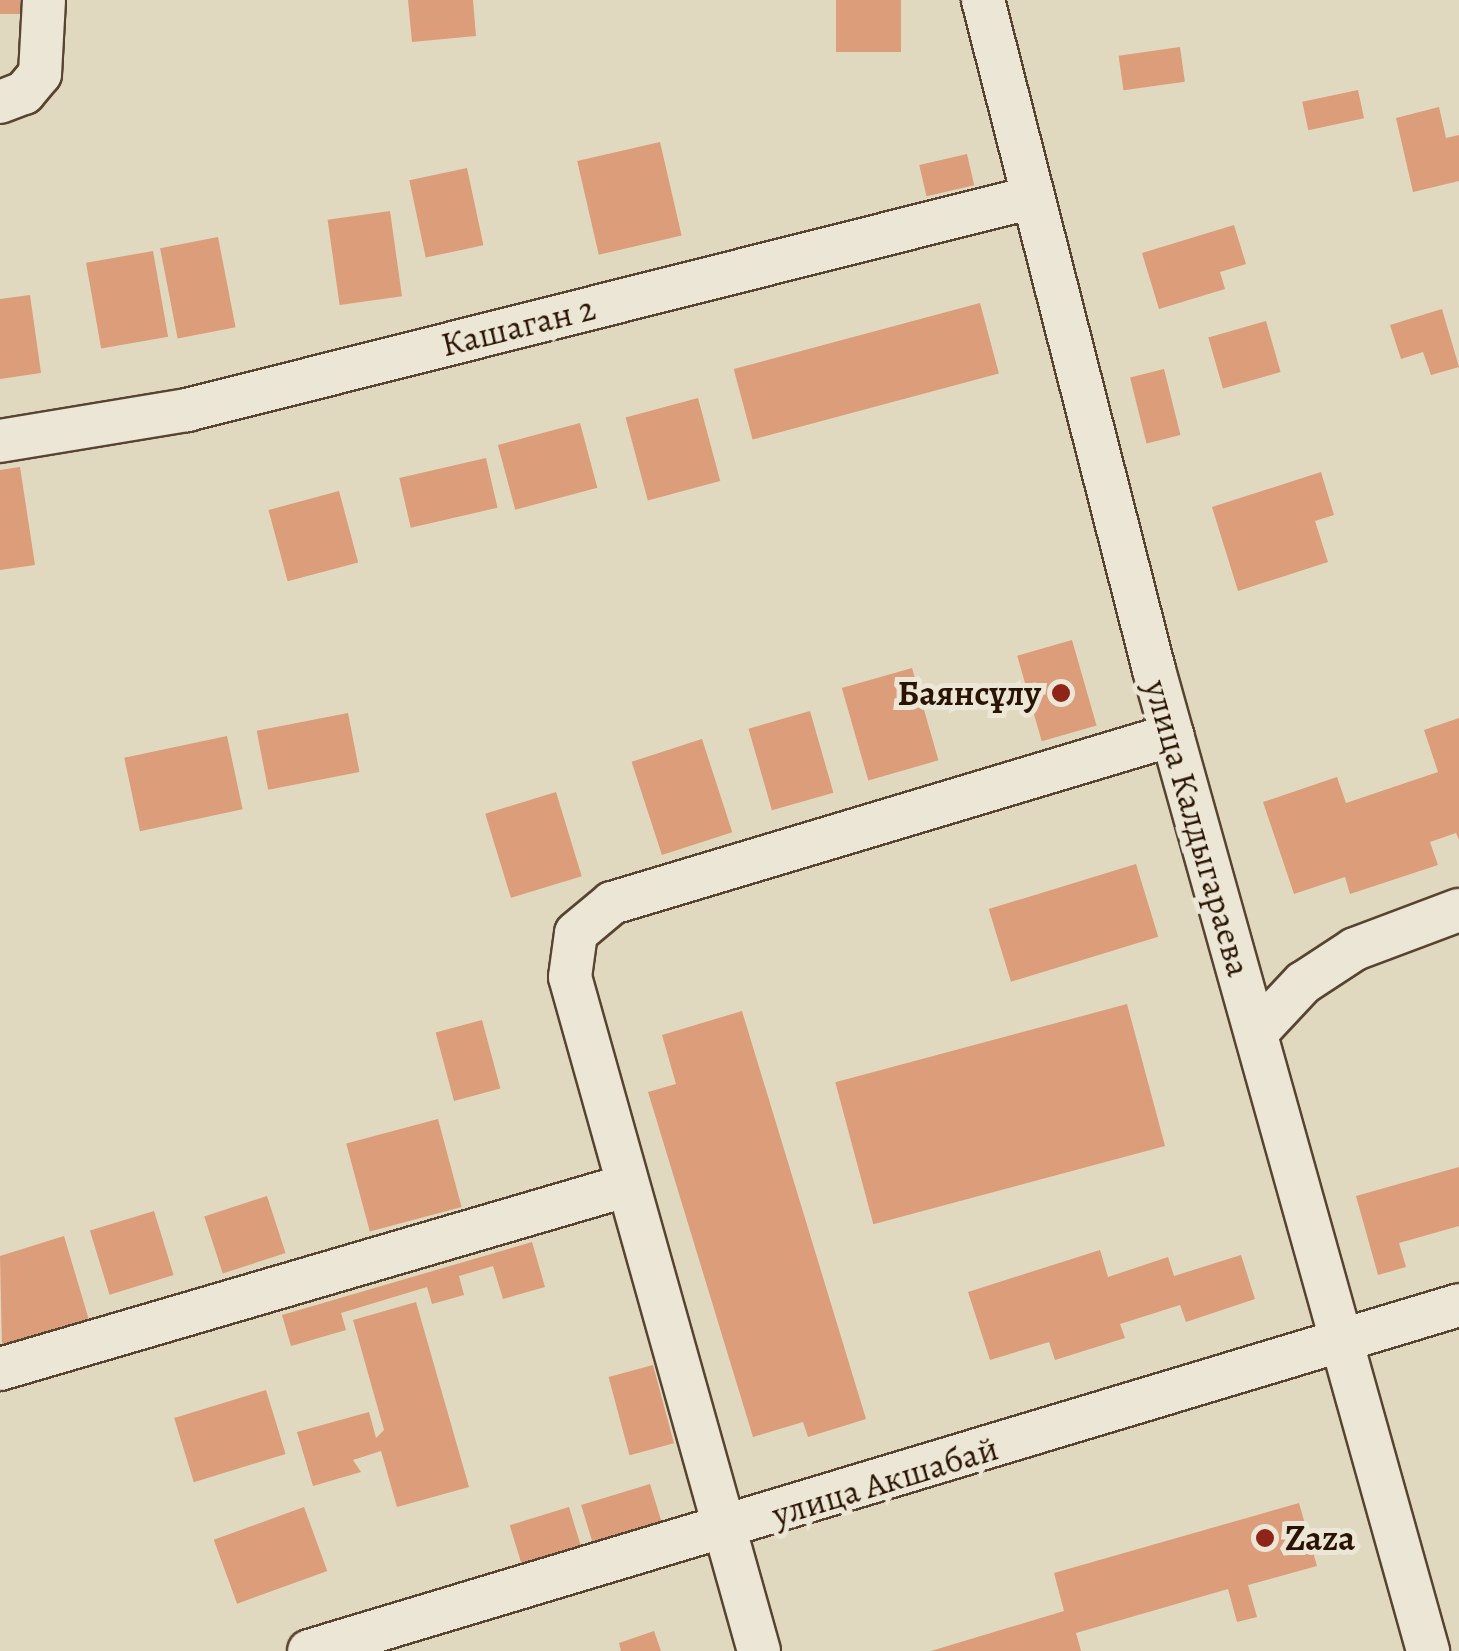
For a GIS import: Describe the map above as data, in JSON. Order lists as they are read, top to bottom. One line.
{"streets":{"street":["Кашаган 2","улица Калдыгараева","улица Акшабай"]},"crossings":[["Кашаган 2","улица Калдыгараева"],["улица Калдыгараева","улица Акшабай"]],"places":["Баянсұлу","Zaza"]}
